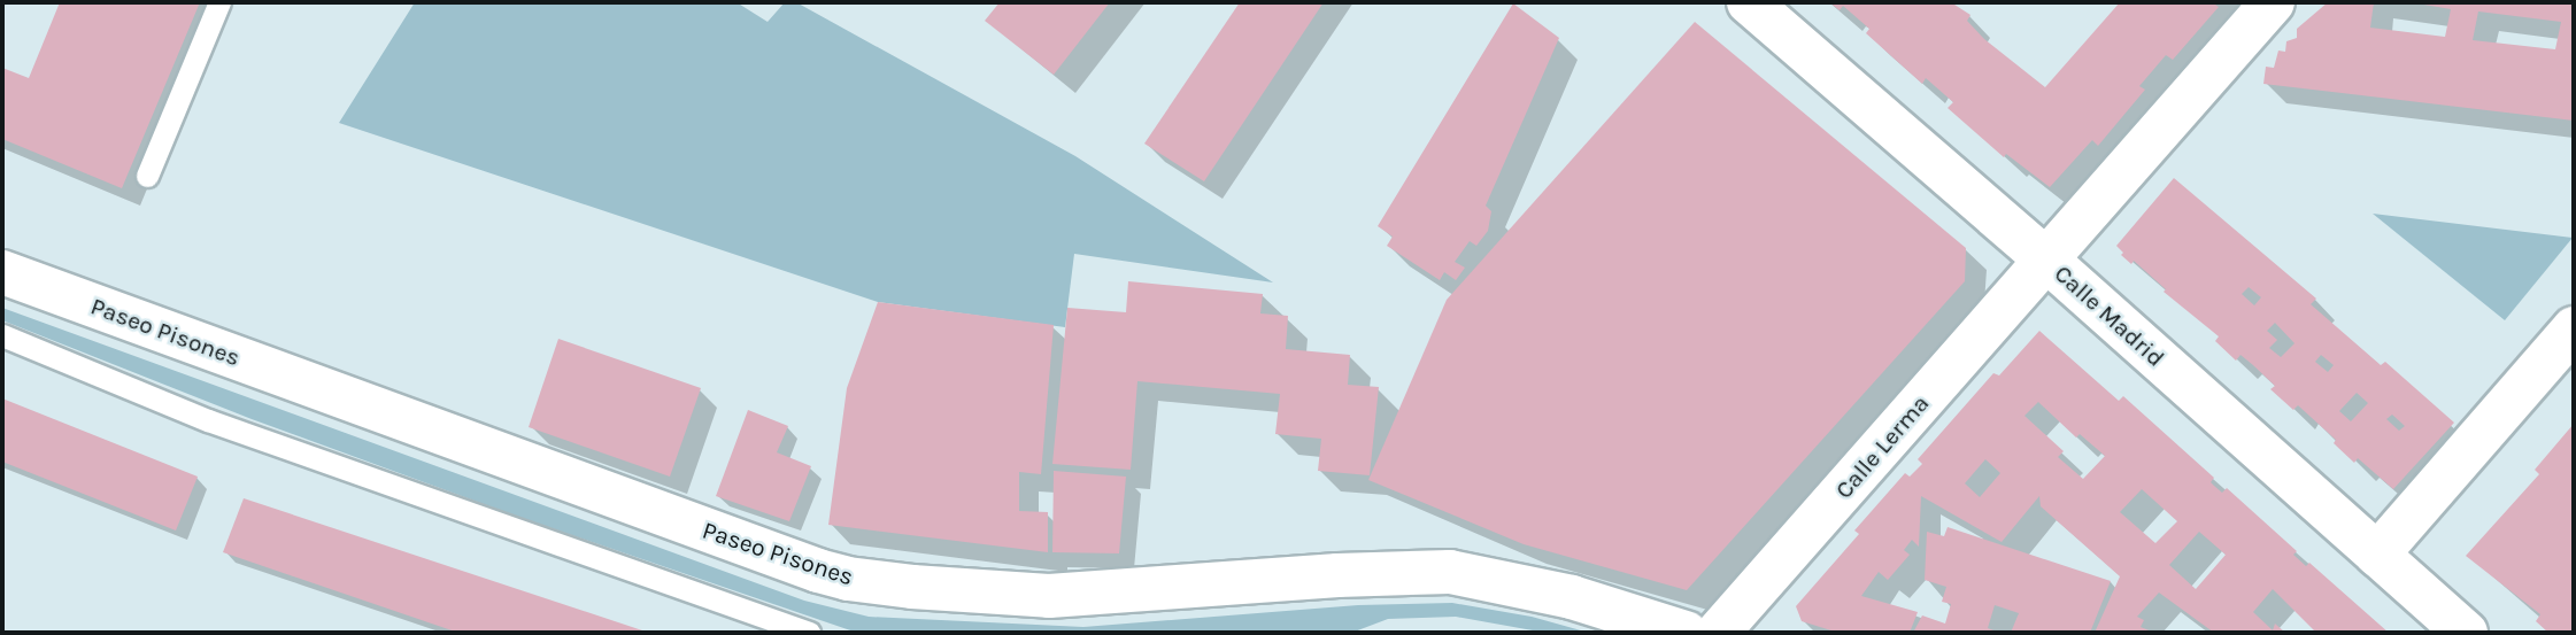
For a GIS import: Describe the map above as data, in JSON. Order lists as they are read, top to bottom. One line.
{"streets":{"main road":["Calle Madrid","Paseo Pisones","Calle Lerma"]},"crossings":[["Calle Madrid","Calle Lerma"]]}
